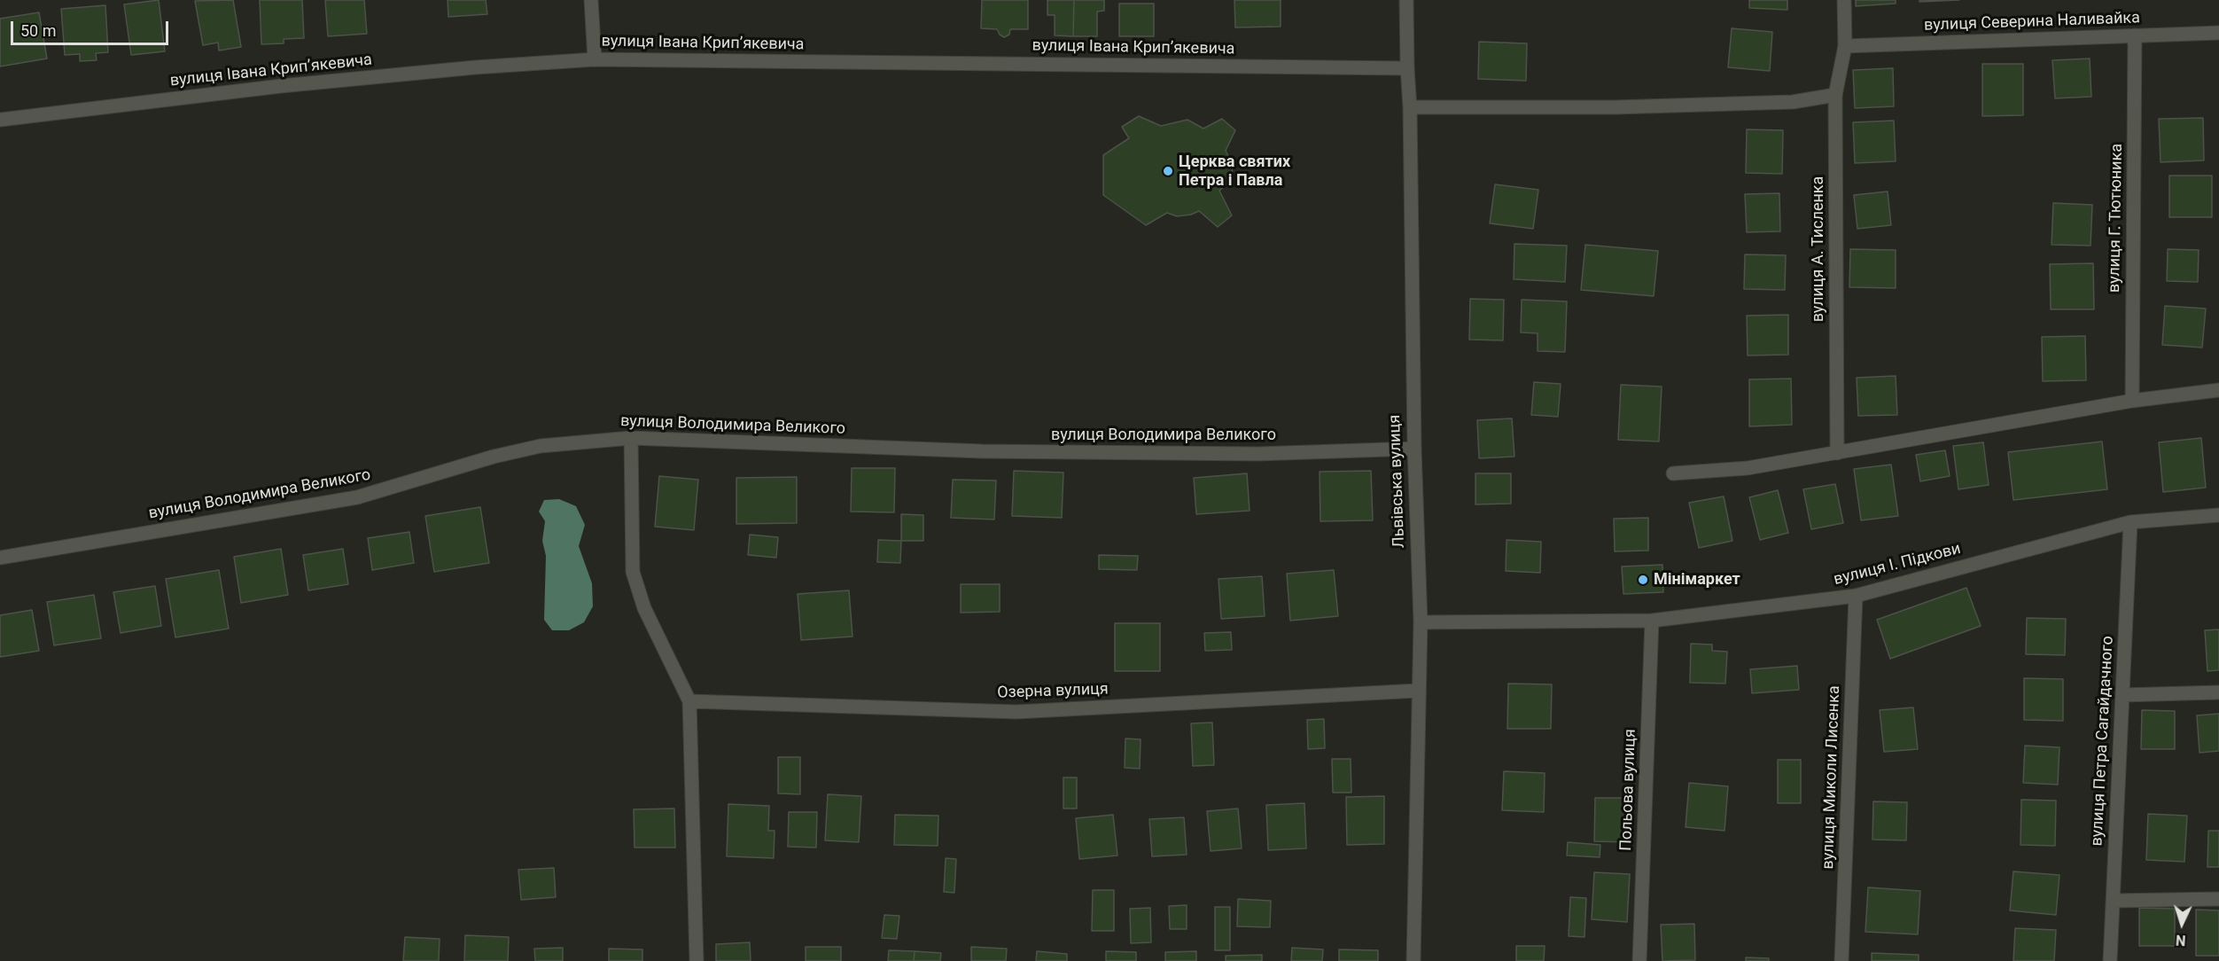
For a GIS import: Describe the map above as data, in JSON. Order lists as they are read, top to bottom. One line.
{"streets":{"street":["вулиця Северина Наливайка","вулиця Івана Крипʼякевича","вулиця Г. Тютюника","вулиця А. Тисленка","вулиця Володимира Великого","Львівська вулиця","вулиця І. Підкови","Озерна вулиця","вулиця Петра Сагайдачного","вулиця Миколи Лисенка","Польова вулиця"]},"crossings":[["вулиця Северина Наливайка","вулиця Г. Тютюника"],["вулиця Северина Наливайка","вулиця А. Тисленка"],["вулиця Івана Крипʼякевича","Львівська вулиця"],["вулиця Володимира Великого","Львівська вулиця"],["Львівська вулиця","вулиця І. Підкови"],["Львівська вулиця","Озерна вулиця"],["вулиця І. Підкови","вулиця Петра Сагайдачного"],["вулиця І. Підкови","вулиця Миколи Лисенка"],["вулиця І. Підкови","Польова вулиця"]],"places":["Церква святих Петра і Павла","Мінімаркет"],"scale_bar":"50 m","north":"bottom"}
